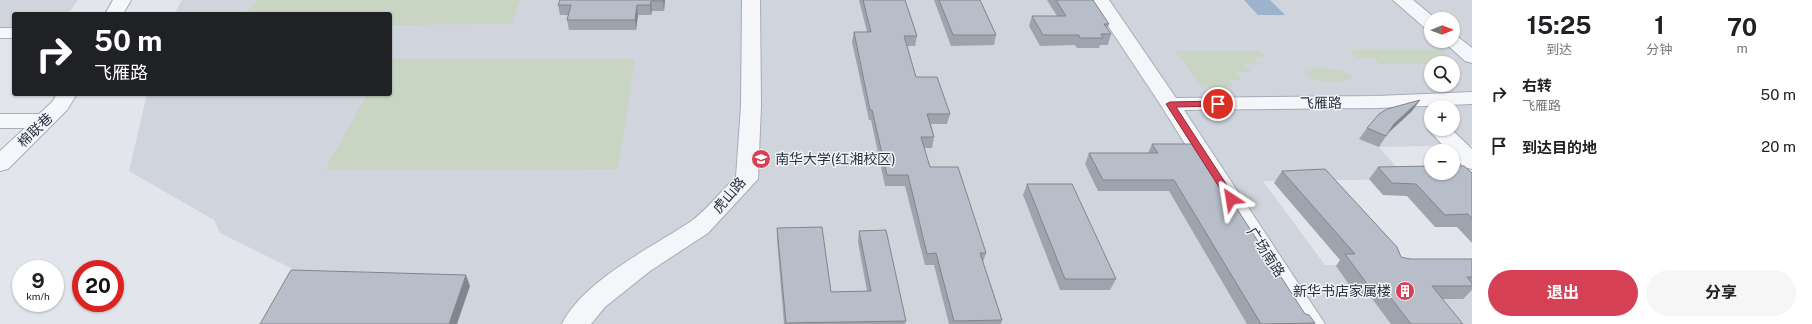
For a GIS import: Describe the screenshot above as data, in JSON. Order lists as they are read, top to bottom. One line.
{"streets":{"street":["飞雁路","棉联巷","虎山路","广场南路"]},"crossings":[["飞雁路","广场南路"]],"places":{"school or university":["南华大学(红湘校区)"],"building":["新华书店家属楼"]},"north":"right","page":{"eta":["15:25","到达","1","分钟","70","m"],"map_buttons":["+","−"],"turn":["50 m","飞雁路"],"list":[{"name":"右转","note":"飞雁路","value":"50 m"},{"name":"到达目的地","value":"20 m"}],"speed":"9 km/h","limit":"20","buttons":["退出","分享"]}}
